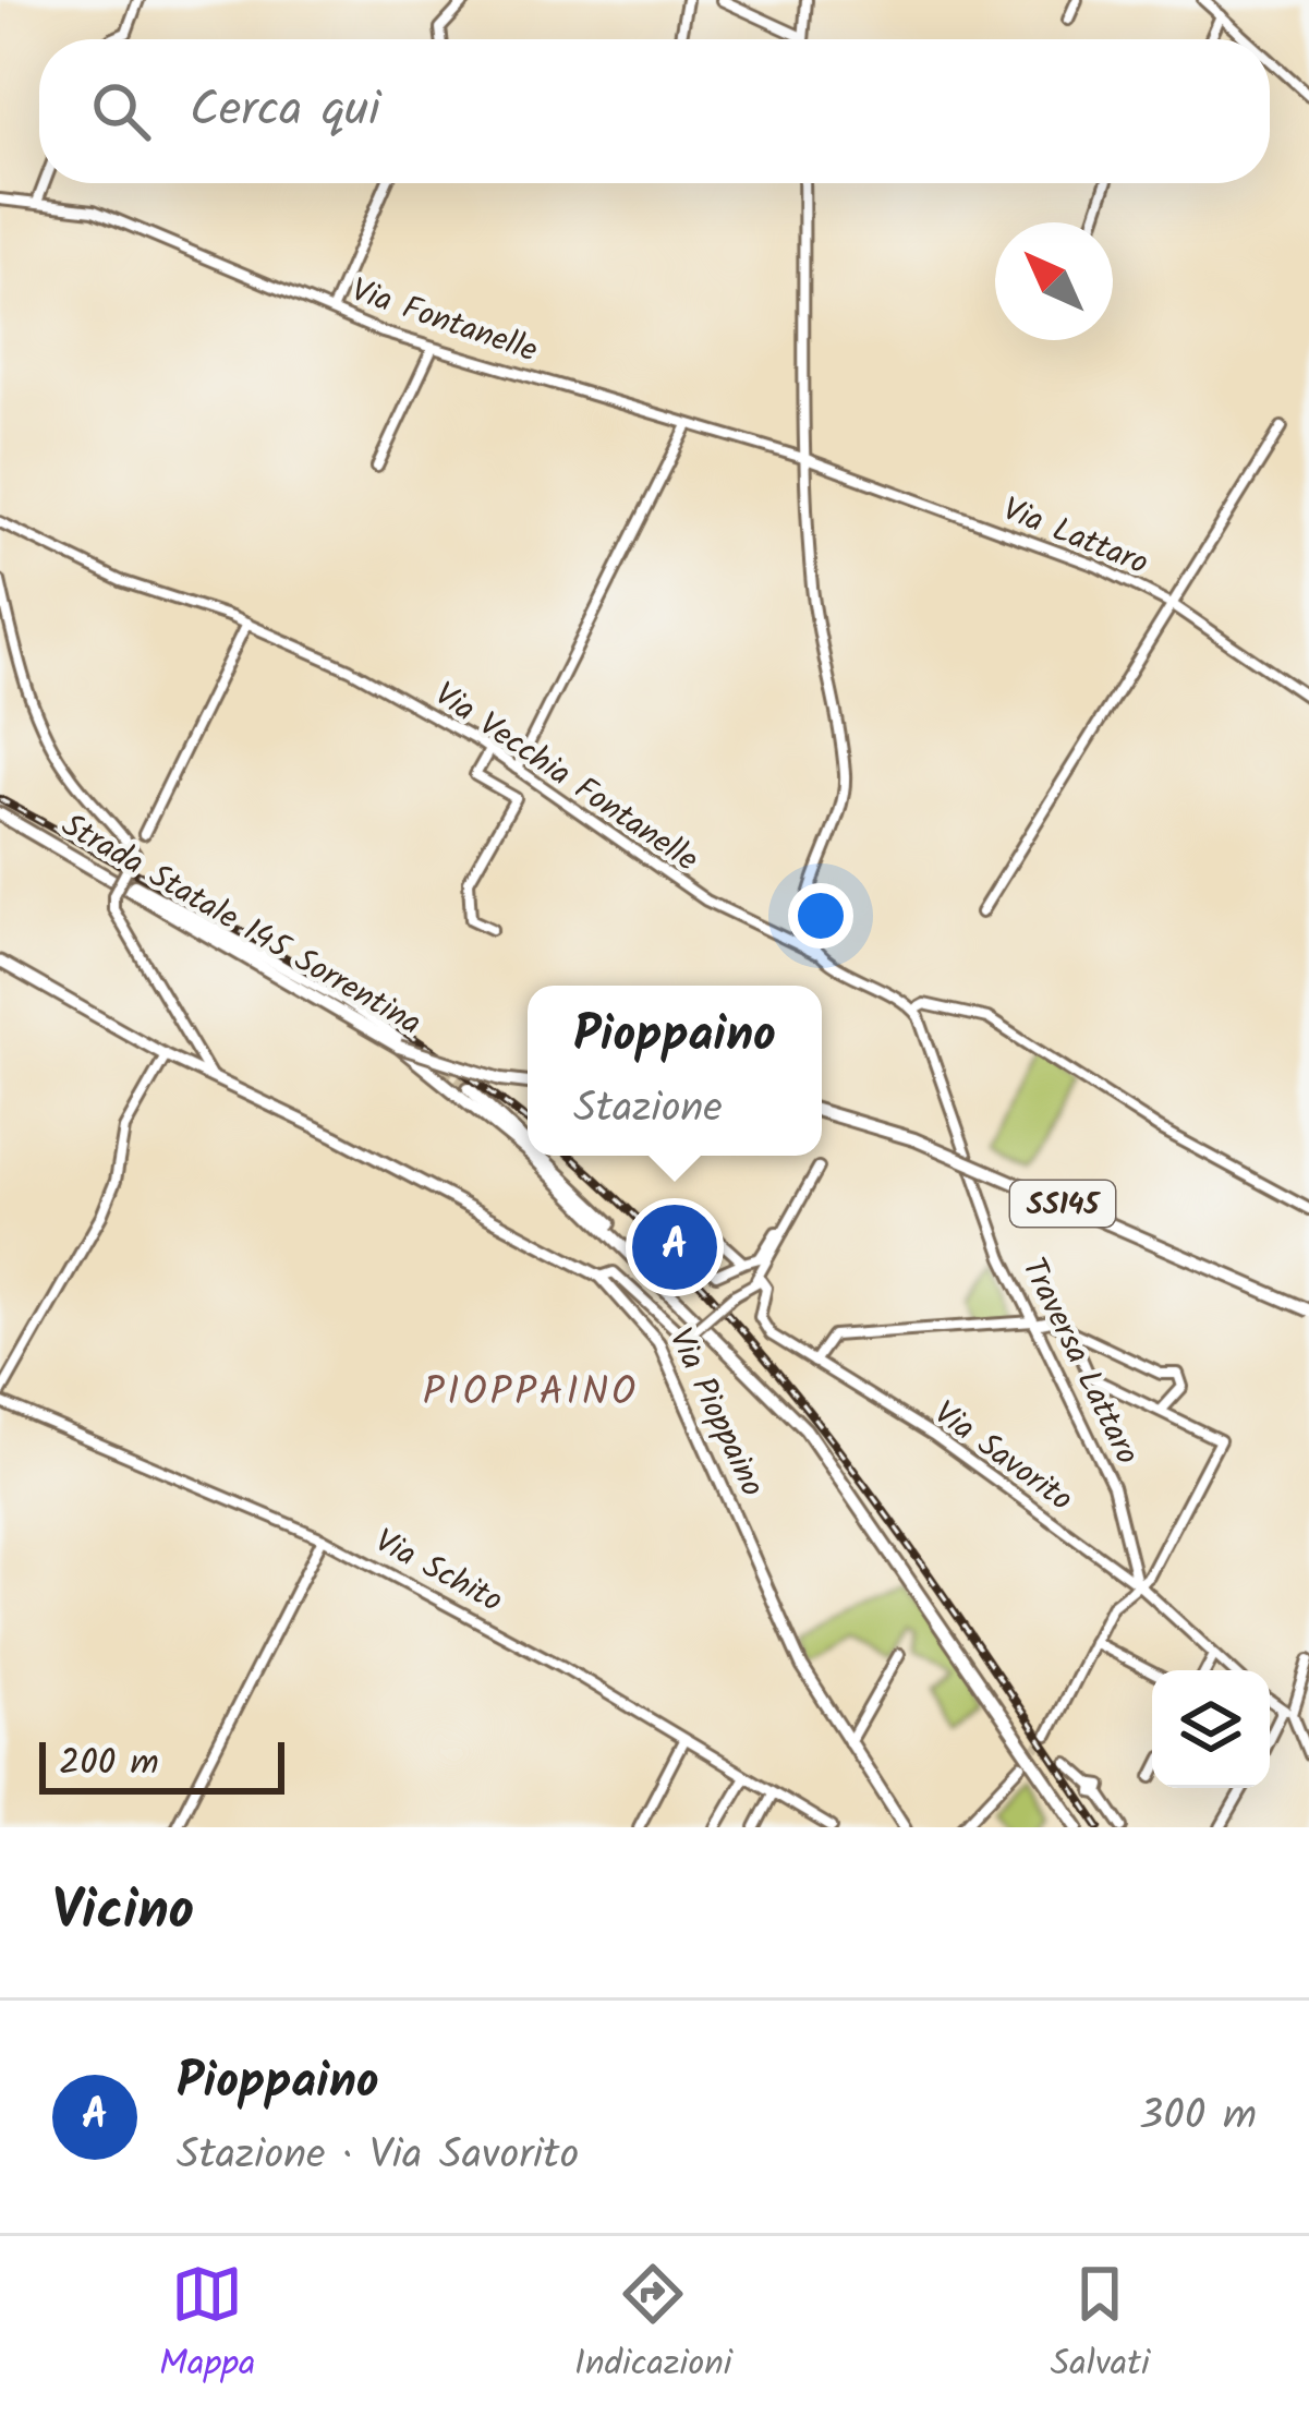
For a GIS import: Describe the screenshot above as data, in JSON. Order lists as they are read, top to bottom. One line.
{"streets":{"highway":["Strada Statale 145 Sorrentina","SS145"],"main road":["Via Pioppaino"],"street":["Via Fontanelle","Via Lattaro","Via Vecchia Fontanelle","Traversa Lattaro","Via Savorito","Via Schito"]},"crossings":[["Via Fontanelle","Via Lattaro"],["Traversa Lattaro","Via Savorito"]],"districts":["PIOPPAINO"],"scale_bar":"200 m","north":"top left","page":{"search":"Cerca qui","popup":["Pioppaino","Stazione"],"pins":"A","scale":"200 m","heading":"Vicino","list":[{"mark":"A","name":"Pioppaino","note":"Stazione · Via Savorito","value":"300 m"}],"nav":["Mappa","Indicazioni","Salvati"]}}
